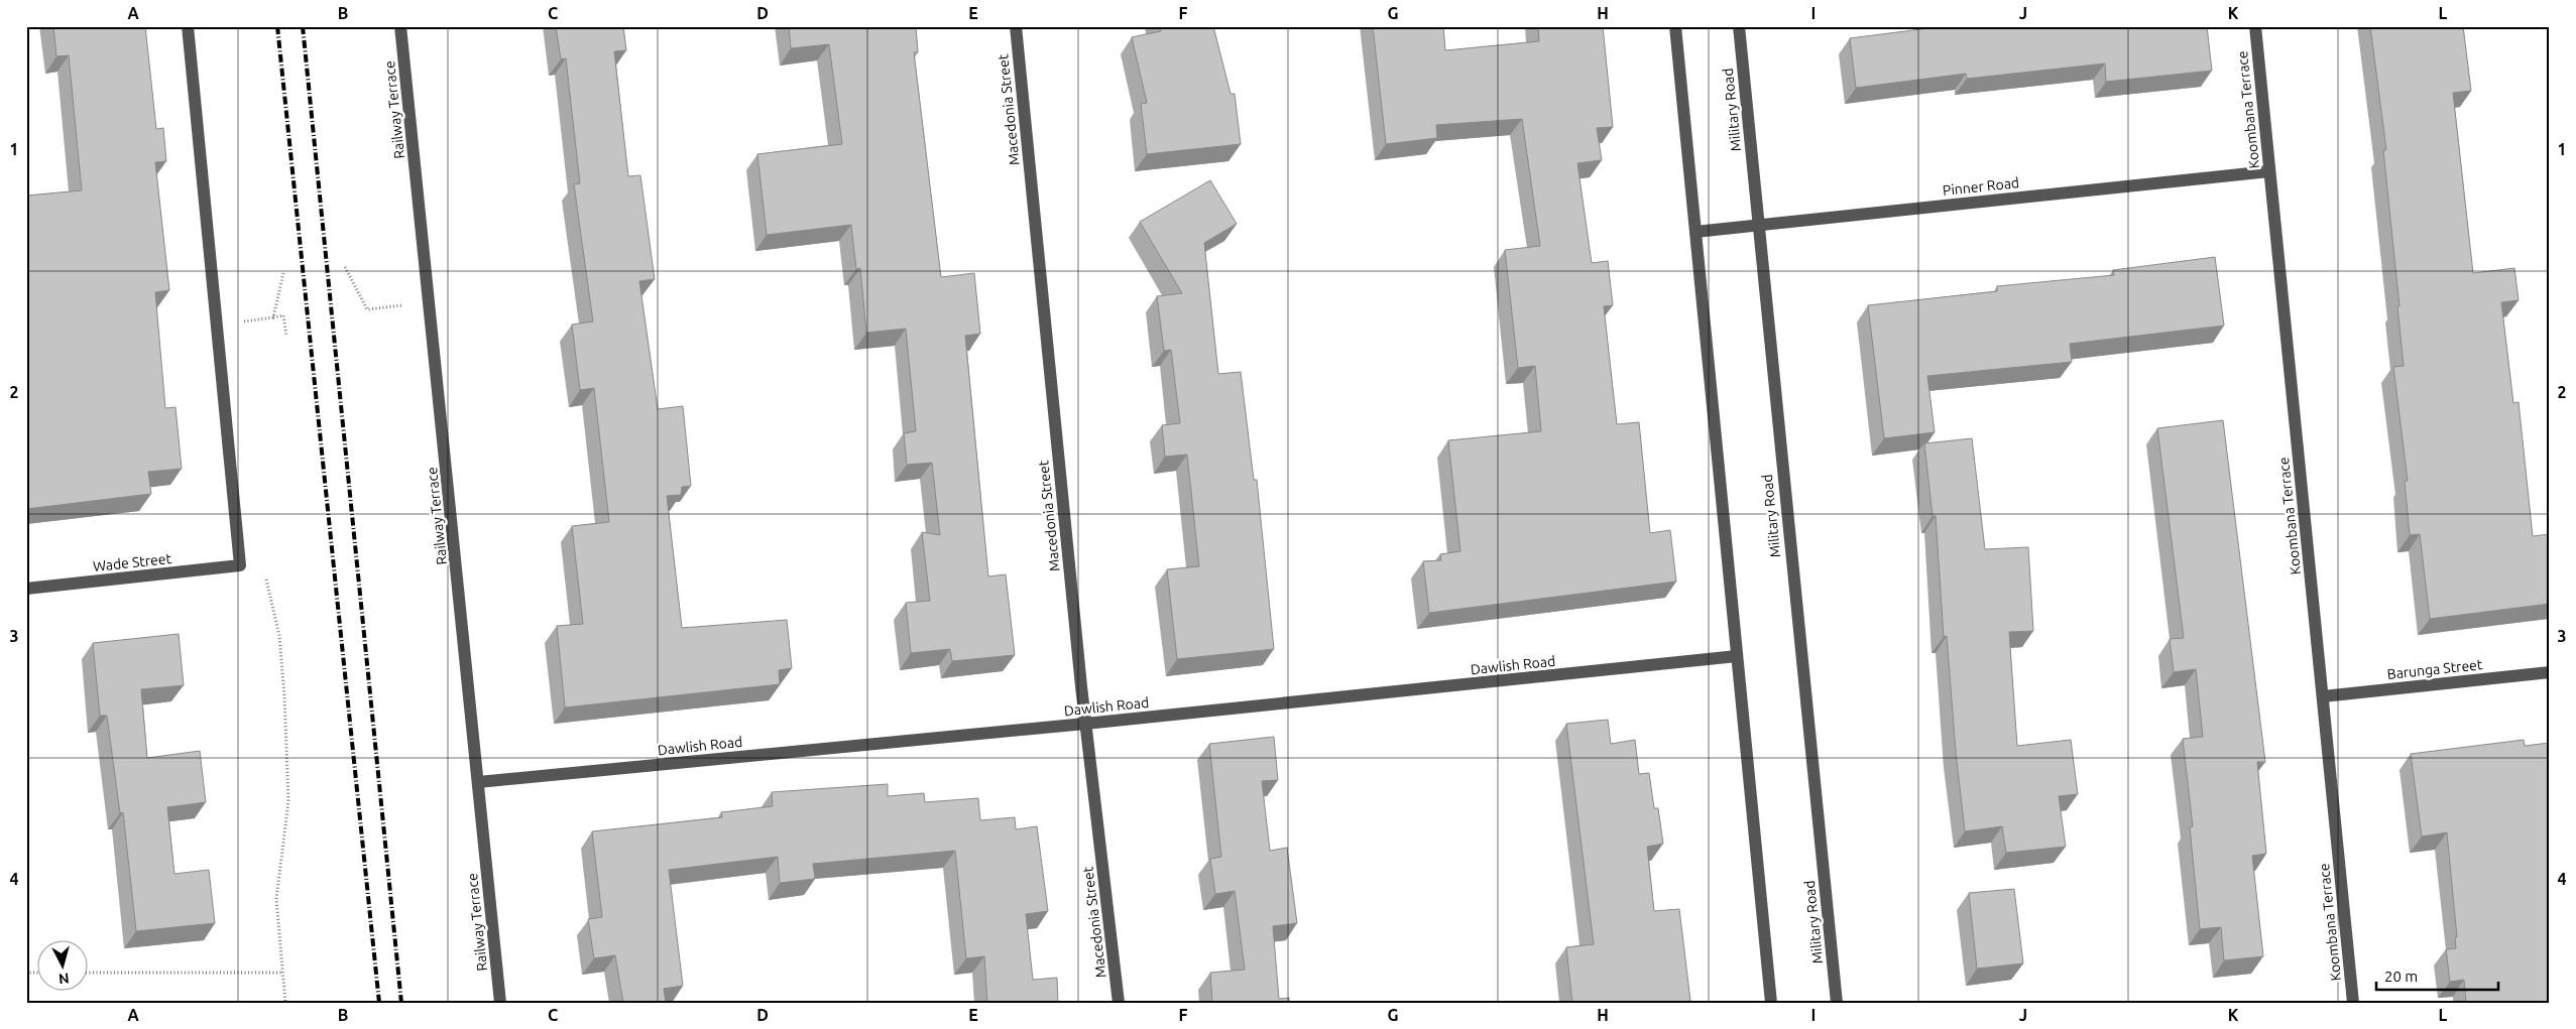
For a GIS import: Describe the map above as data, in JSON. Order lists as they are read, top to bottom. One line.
{"streets":{"street":["Railway Terrace","Macedonia Street","Military Road","Koombana Terrace","Pinner Road","Wade Street","Dawlish Road","Barunga Street"]},"crossings":[["Railway Terrace","Dawlish Road"],["Macedonia Street","Dawlish Road"],["Military Road","Pinner Road"],["Koombana Terrace","Pinner Road"],["Koombana Terrace","Barunga Street"]],"scale_bar":"20 m","north":"bottom","grid":{"columns":["A","B","C","D","E","F","G","H","I","J","K","L"],"rows":["1","2","3","4"]}}
